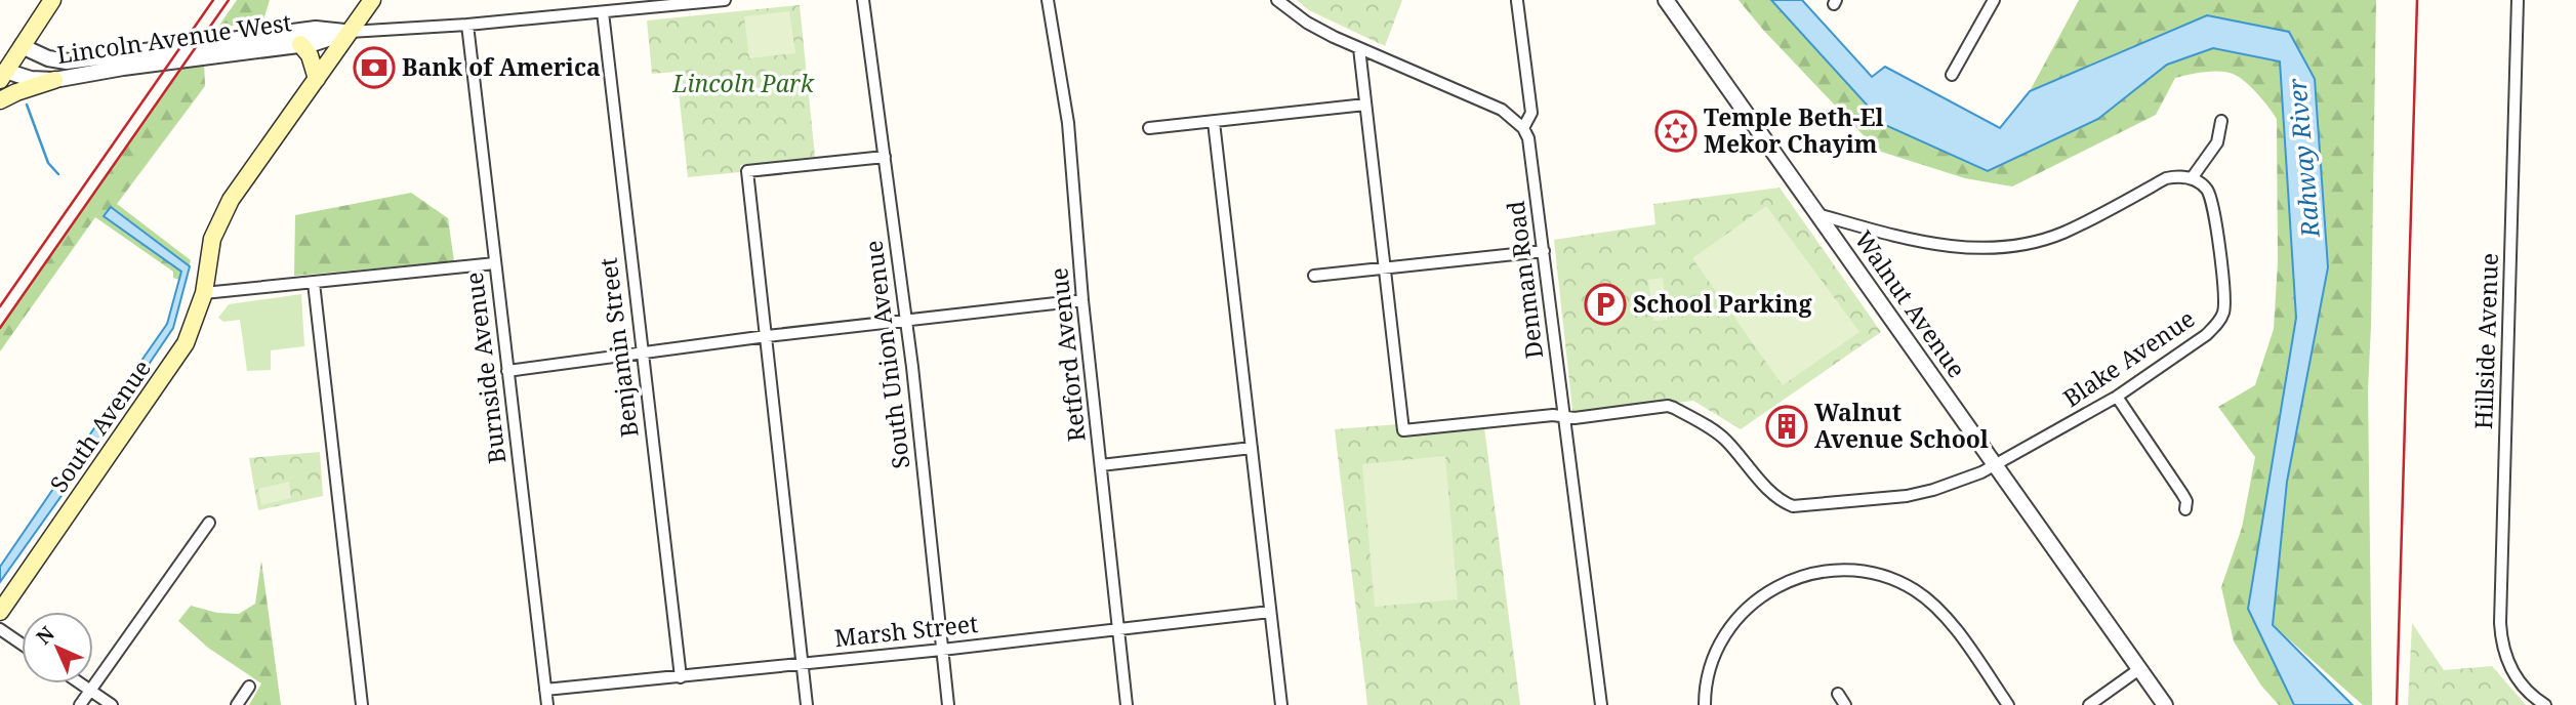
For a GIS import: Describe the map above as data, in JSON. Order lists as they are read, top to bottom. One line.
{"streets":{"main road":["South Avenue"],"street":["Lincoln Avenue West","Denman Road","Walnut Avenue","Hillside Avenue","Benjamin Street","South Union Avenue","Retford Avenue","Blake Avenue","Burnside Avenue","Marsh Street"]},"crossings":[["Lincoln Avenue West","Benjamin Street"],["Lincoln Avenue West","Burnside Avenue"],["Lincoln Avenue West","South Avenue"],["Denman Road","Blake Avenue"],["Walnut Avenue","Blake Avenue"],["Benjamin Street","Marsh Street"],["South Union Avenue","Marsh Street"],["Retford Avenue","Marsh Street"],["Burnside Avenue","Marsh Street"]],"water":["Rahway River"],"parks":["Lincoln Park"],"places":{"bank":["Bank of America"],"synagogue":["Temple Beth-El Mekor Chayim"],"parking":["School Parking"],"building":["Walnut Avenue School"]},"north":"top left"}
